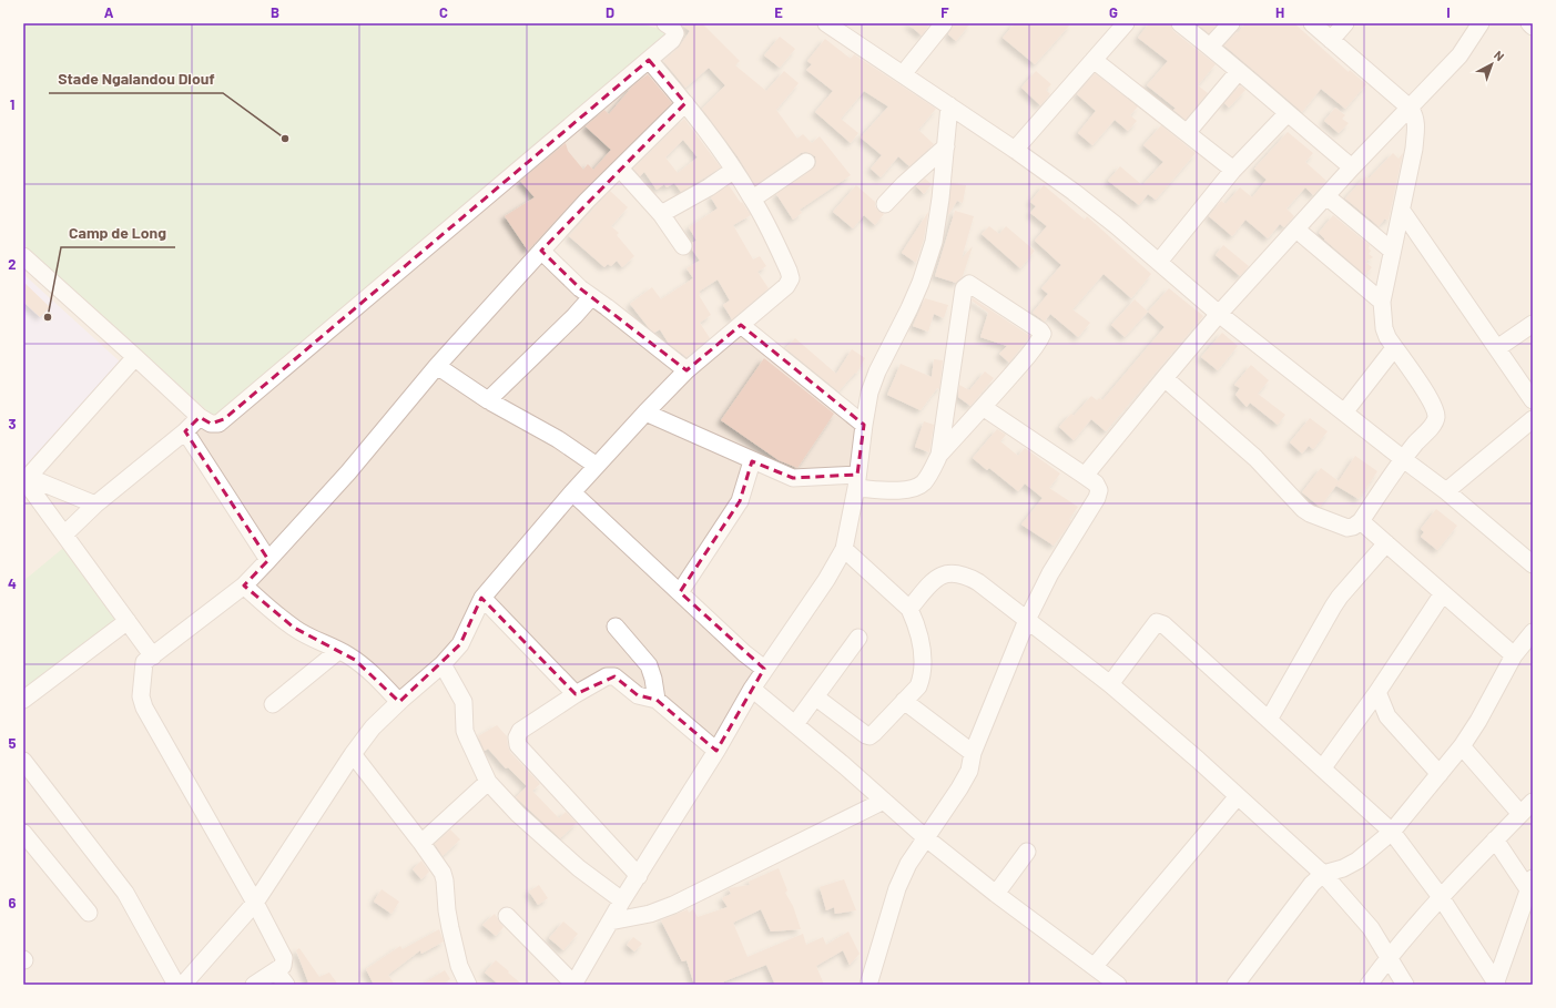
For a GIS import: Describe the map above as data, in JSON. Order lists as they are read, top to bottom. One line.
{"places":["Stade Ngalandou Diouf","Camp de Long"],"north":"top right","grid":{"columns":["A","B","C","D","E","F","G","H","I"],"rows":["1","2","3","4","5","6"]}}
